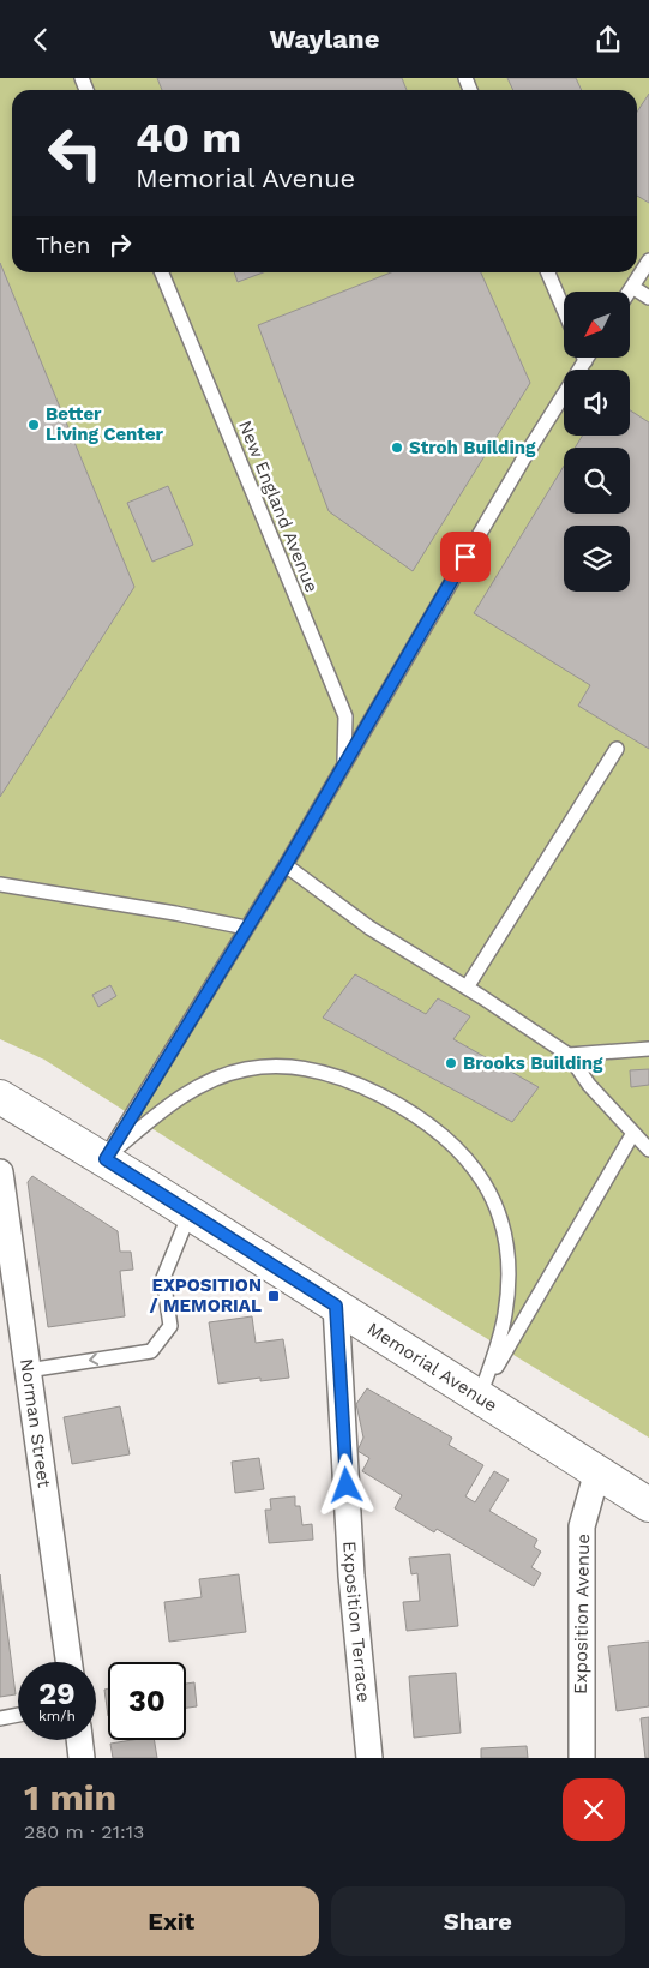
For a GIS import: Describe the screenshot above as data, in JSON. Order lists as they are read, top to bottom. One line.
{"streets":{"main road":["Memorial Avenue"],"street":["Norman Street","Exposition Avenue","Exposition Terrace"],"lane":["New England Avenue"]},"crossings":[["Memorial Avenue","Exposition Avenue"],["Memorial Avenue","Exposition Terrace"]],"places":{"other":["Better Living Center","Stroh Building","Brooks Building"],"transit":["EXPOSITION / MEMORIAL"]},"north":"bottom left","page":{"header":"Waylane","turn":["40 m","Memorial Avenue"],"then":"Then","speed":"29 km/h","limit":"30","heading":["1 min","280 m · 21:13"],"buttons":["Exit","Share"]}}
